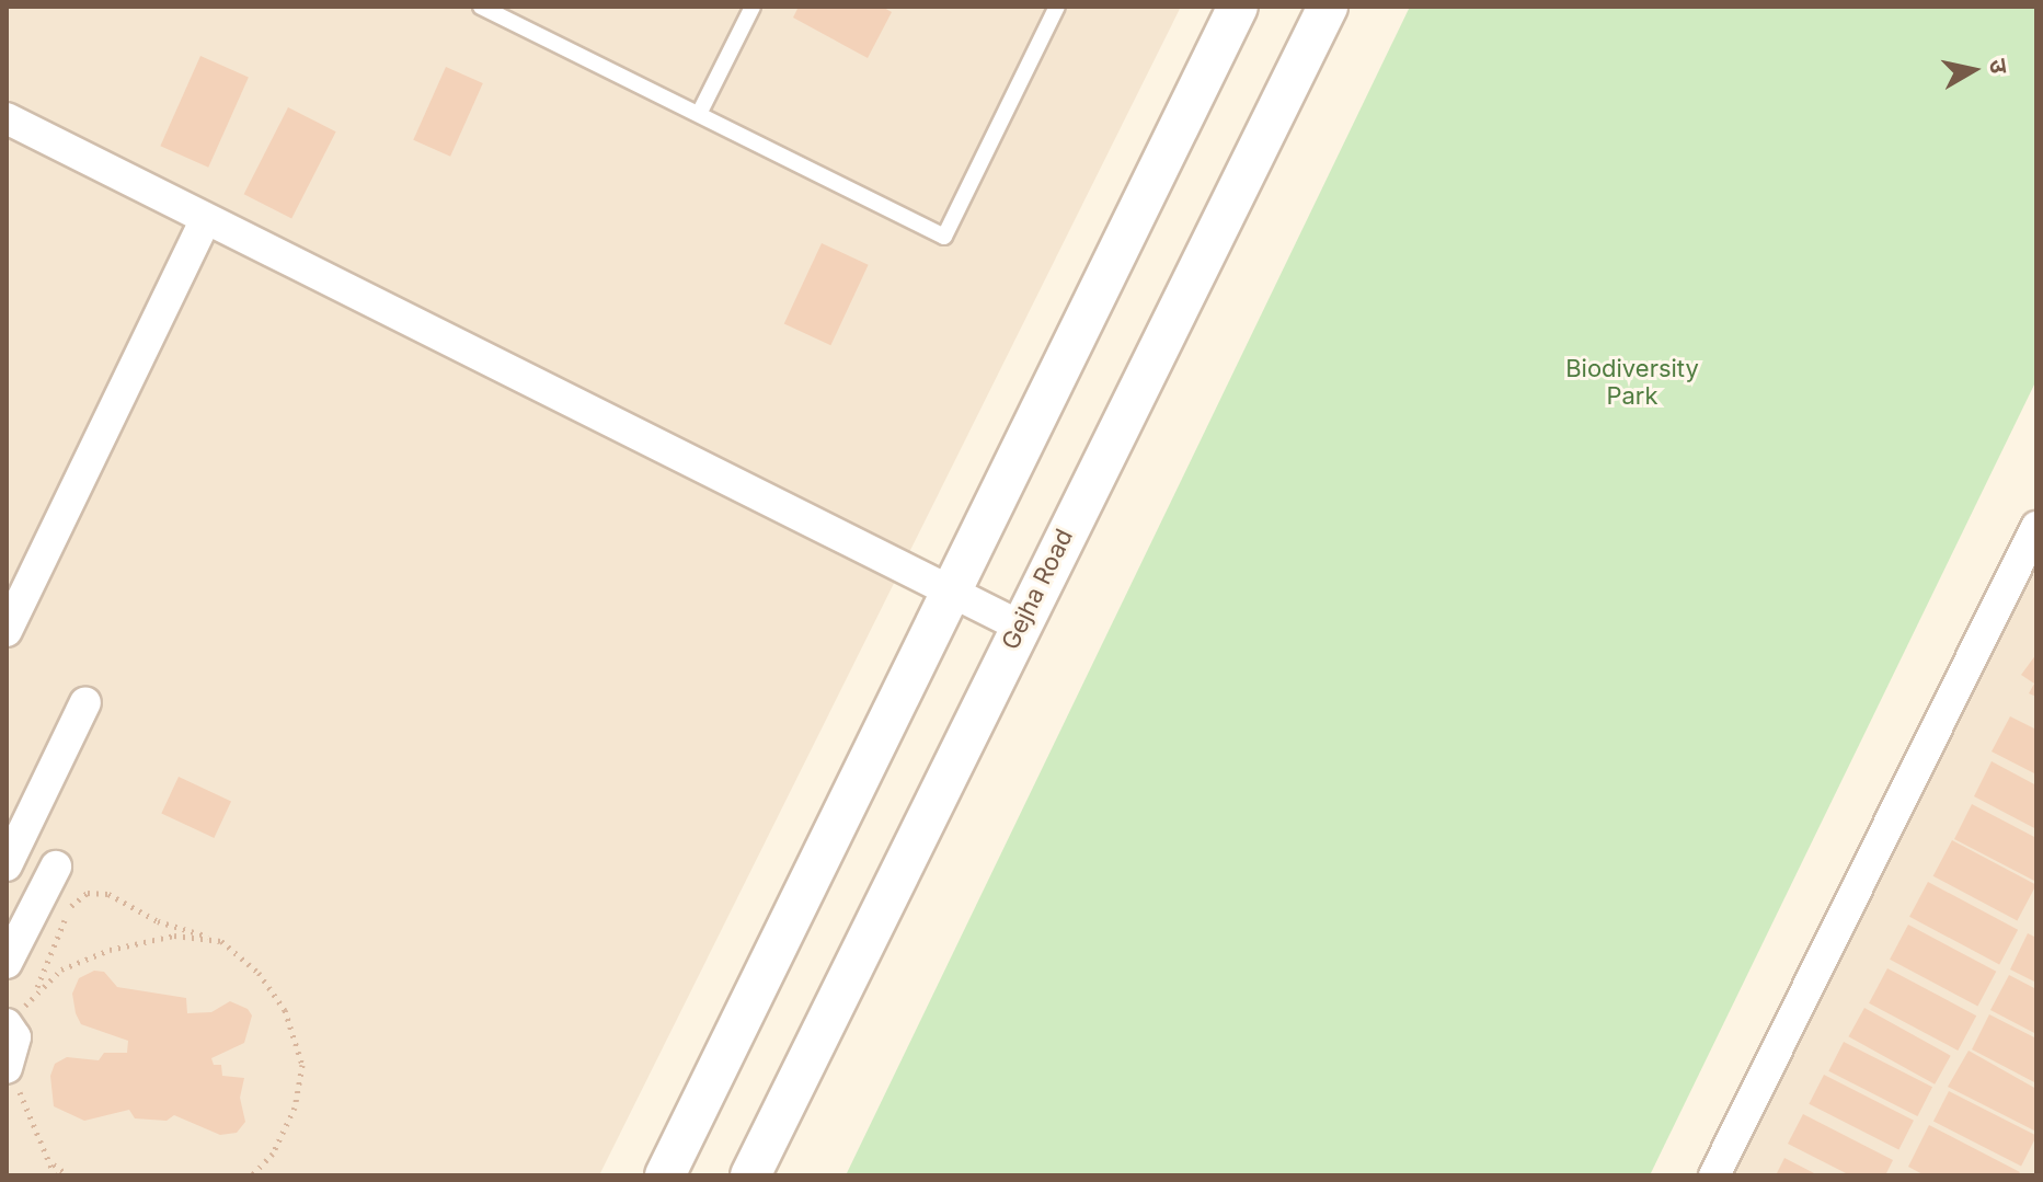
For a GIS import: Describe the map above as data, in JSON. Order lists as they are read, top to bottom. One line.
{"streets":{"street":["Gejha Road"]},"parks":["Biodiversity Park"],"north":"right"}
